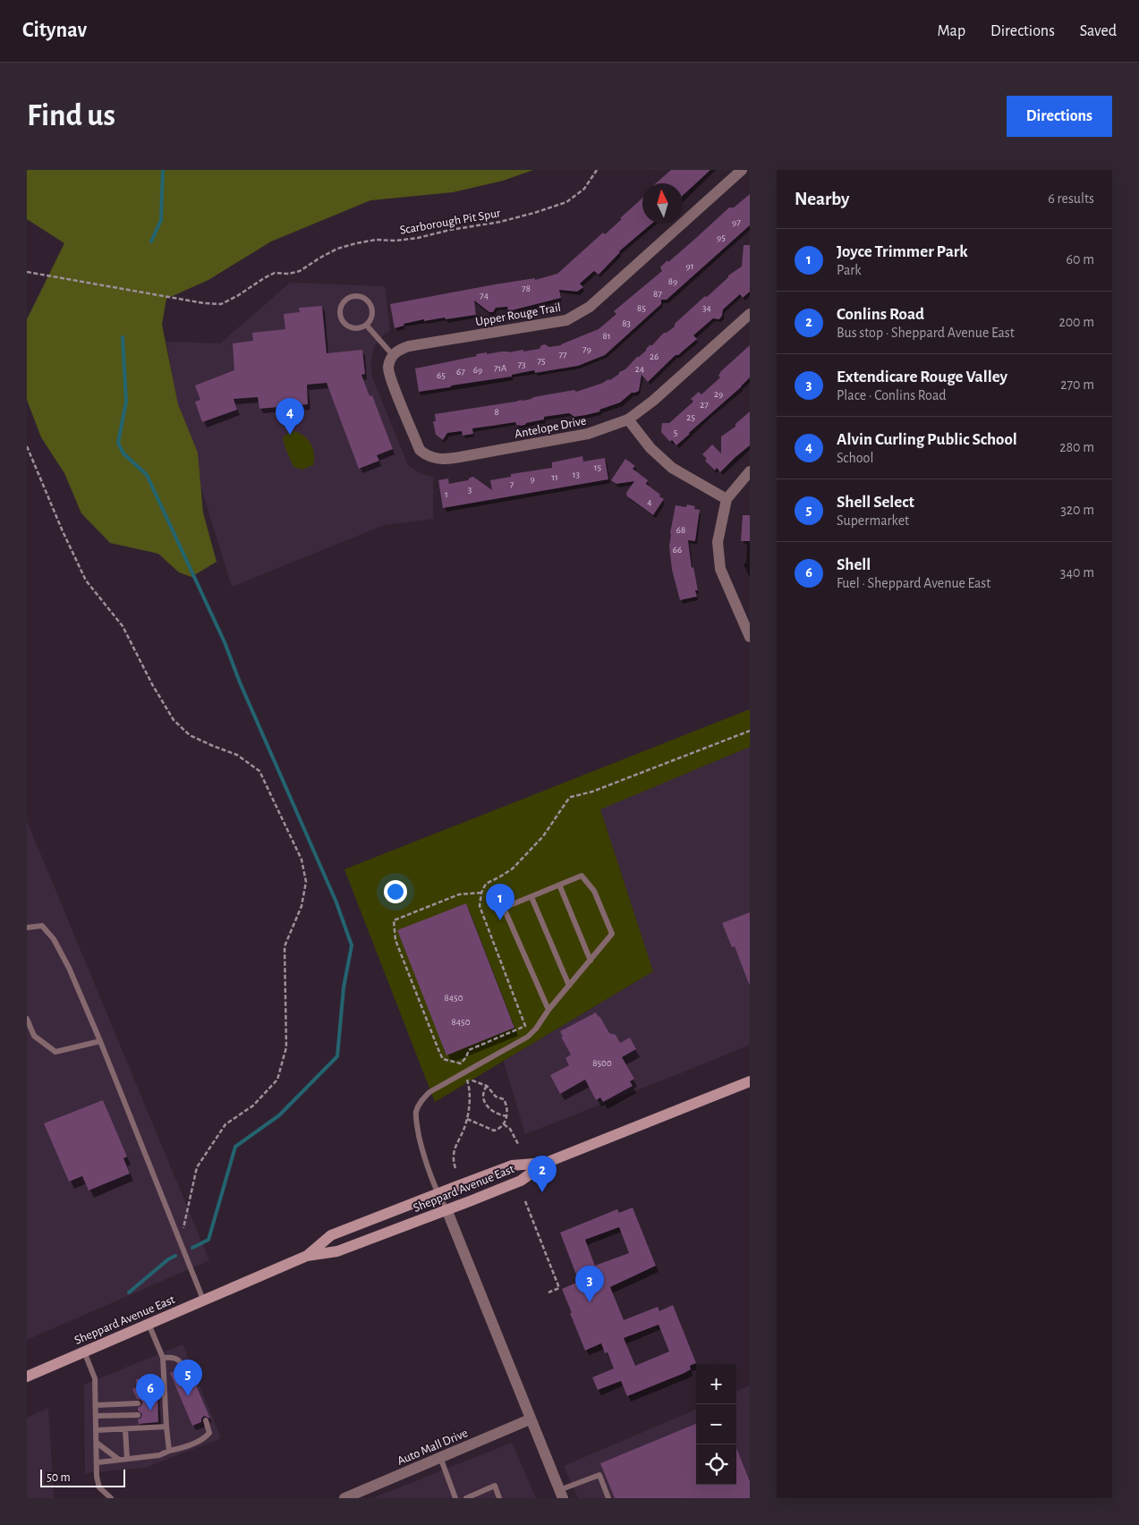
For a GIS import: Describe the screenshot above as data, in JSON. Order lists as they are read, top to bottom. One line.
{"streets":{"main road":["Sheppard Avenue East"],"street":["Upper Rouge Trail","Antelope Drive","Auto Mall Drive"],"path":["Scarborough Pit Spur"]},"crossings":[["Upper Rouge Trail","Antelope Drive"]],"house_numbers":["97","95","91","89","78","87","74","85","34","83","81","79","77","26","75","73","71A","24","69","67","65","29","27","8","25","5","15","13","11","9","7","3","1","4","68","66","8450","8450","8500"],"scale_bar":"50 m","north":"top","page":{"header":"Citynav","nav":["Map","Directions","Saved"],"buttons":"Directions","title":"Find us","heading":["Nearby","6 results"],"list":[{"mark":"1","name":"Joyce Trimmer Park","note":"Park","value":"60 m"},{"mark":"2","name":"Conlins Road","note":"Bus stop · Sheppard Avenue East","value":"200 m"},{"mark":"3","name":"Extendicare Rouge Valley","note":"Place · Conlins Road","value":"270 m"},{"mark":"4","name":"Alvin Curling Public School","note":"School","value":"280 m"},{"mark":"5","name":"Shell Select","note":"Supermarket","value":"320 m"},{"mark":"6","name":"Shell","note":"Fuel · Sheppard Avenue East","value":"340 m"}],"pins":["4","1","2","3","5","6"],"map_buttons":["+","−"],"scale":"50 m"}}
